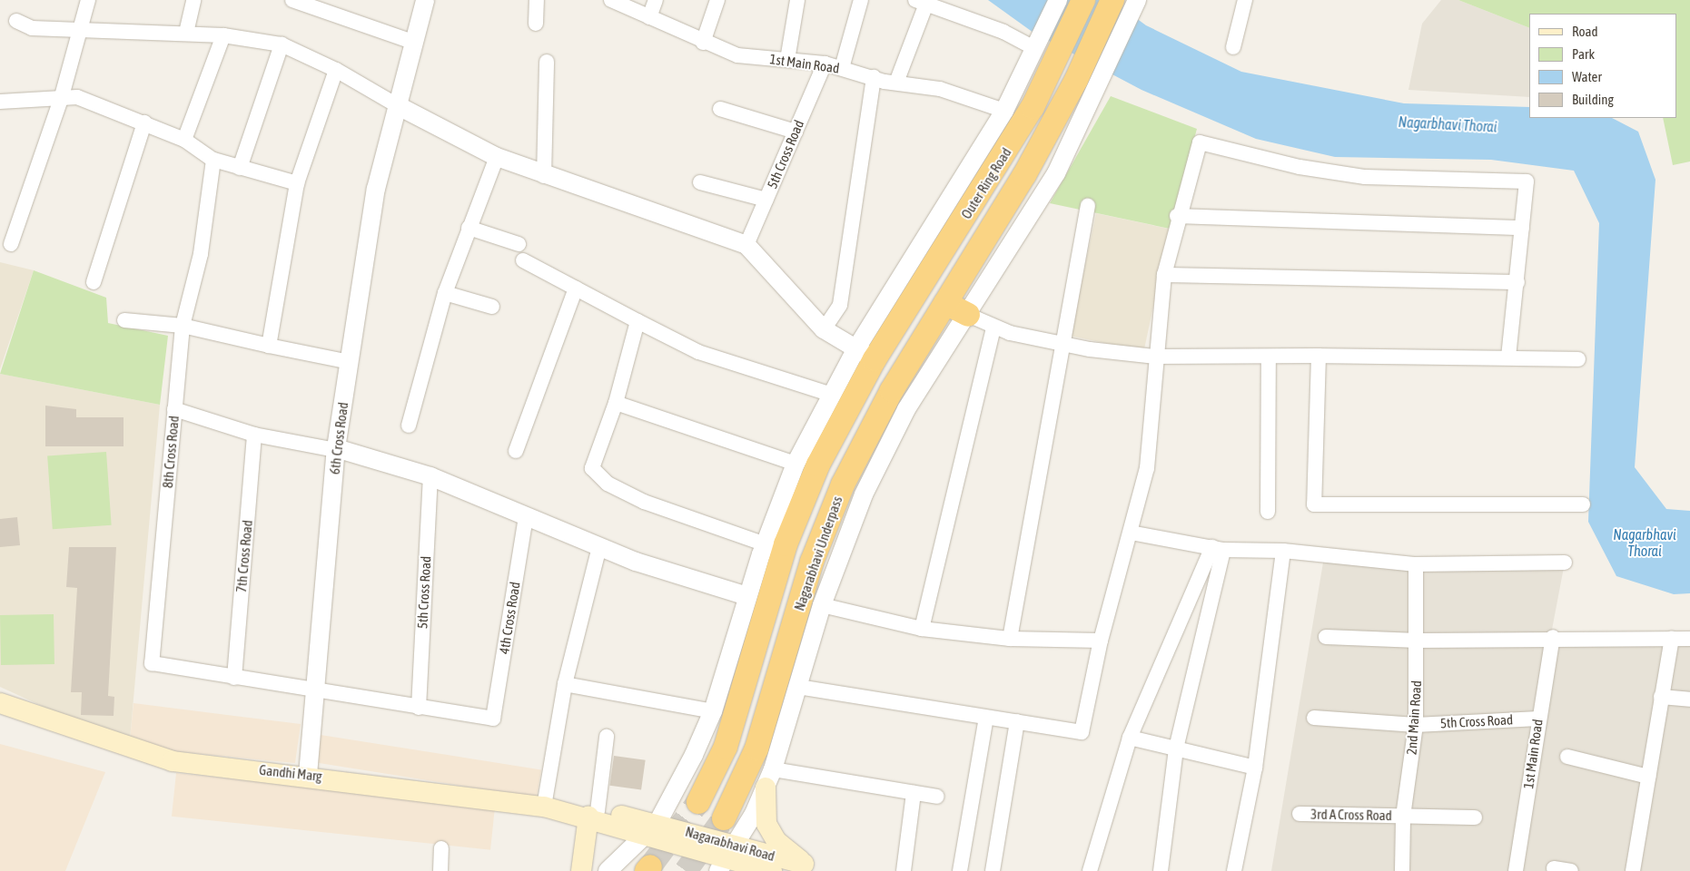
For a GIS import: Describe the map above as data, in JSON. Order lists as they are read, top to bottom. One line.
{"streets":{"highway":["Outer Ring Road","Nagarabhavi Underpass"],"main road":["Gandhi Marg","Nagarabhavi Road"],"street":["1st Main Road","5th Cross Road","6th Cross Road","8th Cross Road","7th Cross Road","4th Cross Road","2nd Main Road","3rd A Cross Road"]},"crossings":[["1st Main Road","5th Cross Road"],["5th Cross Road","4th Cross Road"],["5th Cross Road","2nd Main Road"],["Outer Ring Road","Nagarabhavi Underpass"],["6th Cross Road","Gandhi Marg"],["8th Cross Road","7th Cross Road"],["2nd Main Road","3rd A Cross Road"],["Gandhi Marg","Nagarabhavi Road"]],"water":["Nagarbhavi Thorai"],"legend":["Road","Park","Water","Building"]}
